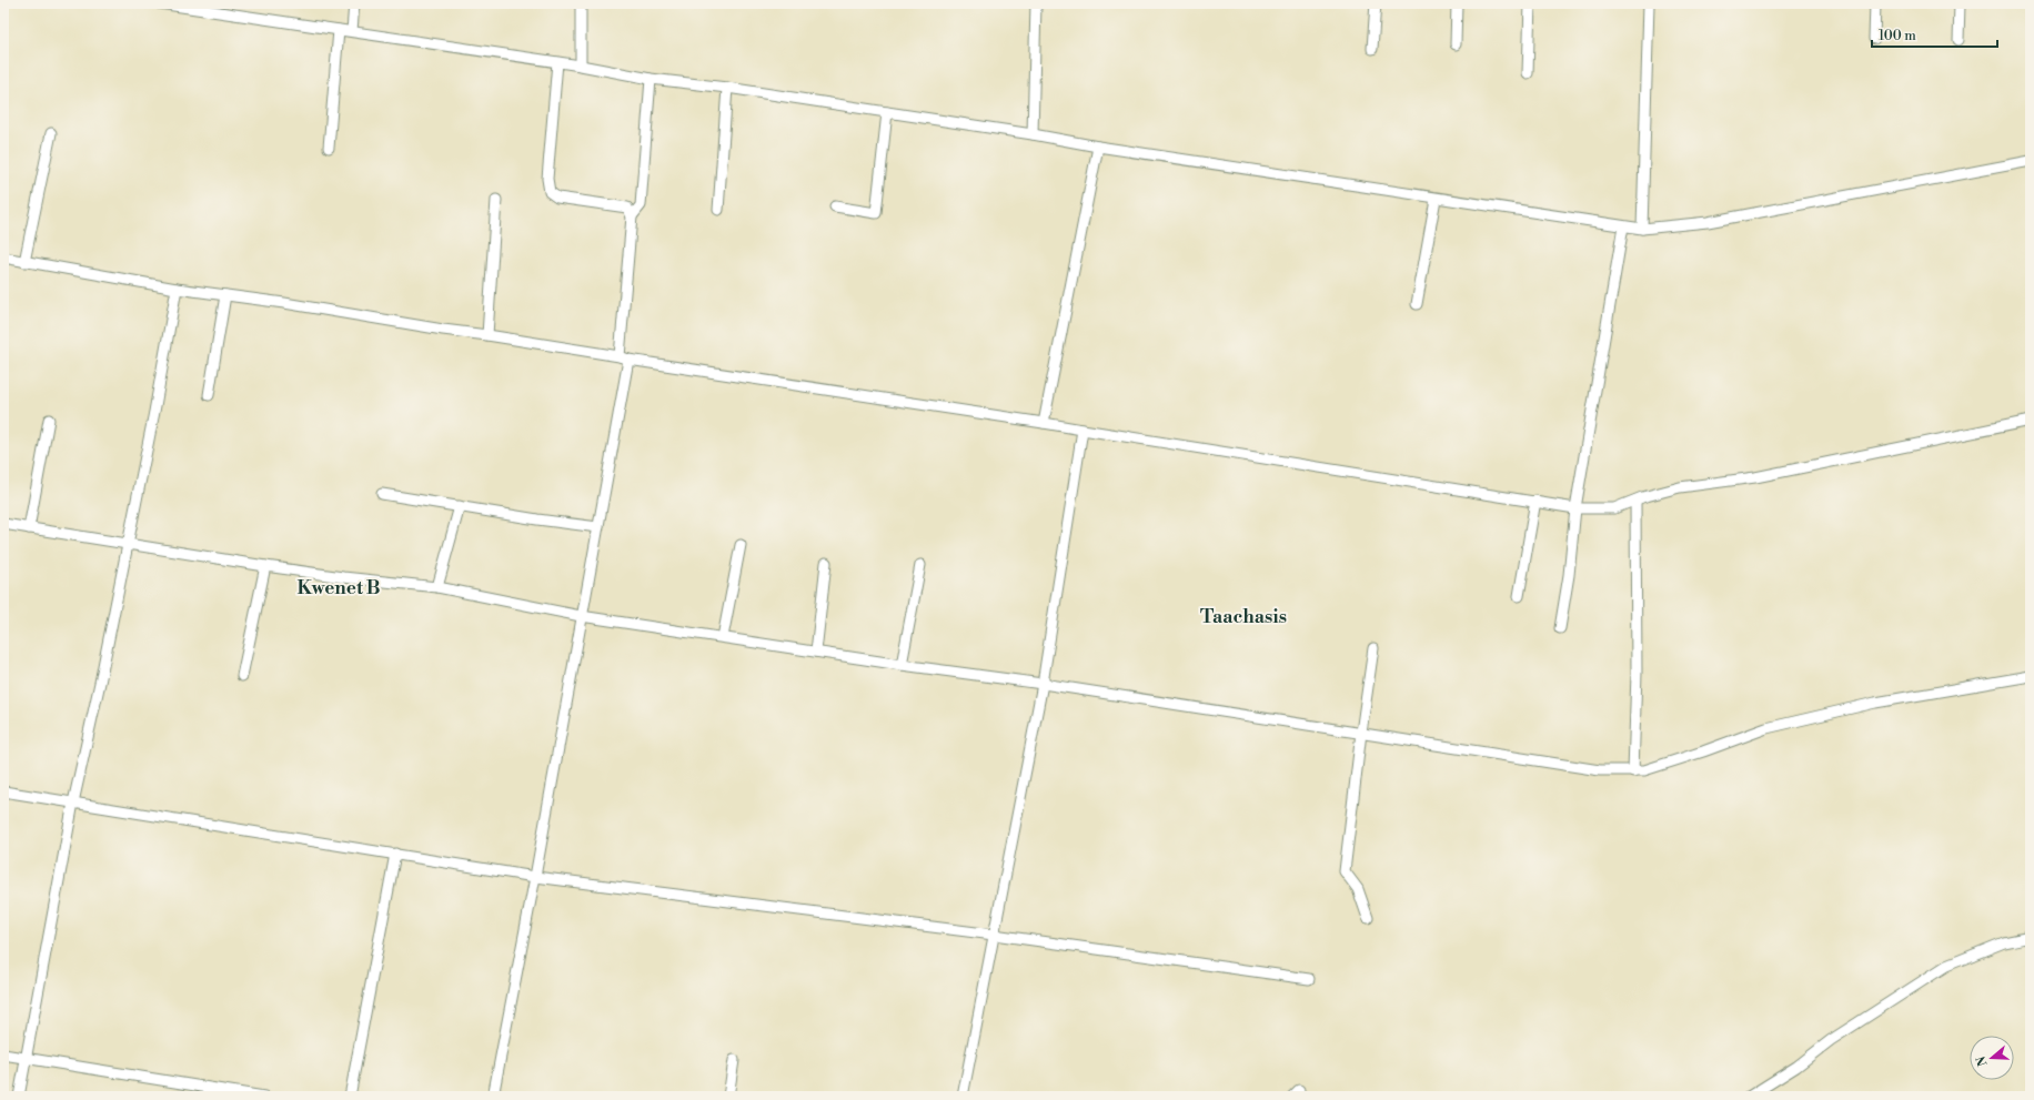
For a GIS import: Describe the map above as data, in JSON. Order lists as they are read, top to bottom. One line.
{"districts":["Kwenet B","Taachasis"],"scale_bar":"100 m","north":"left"}
